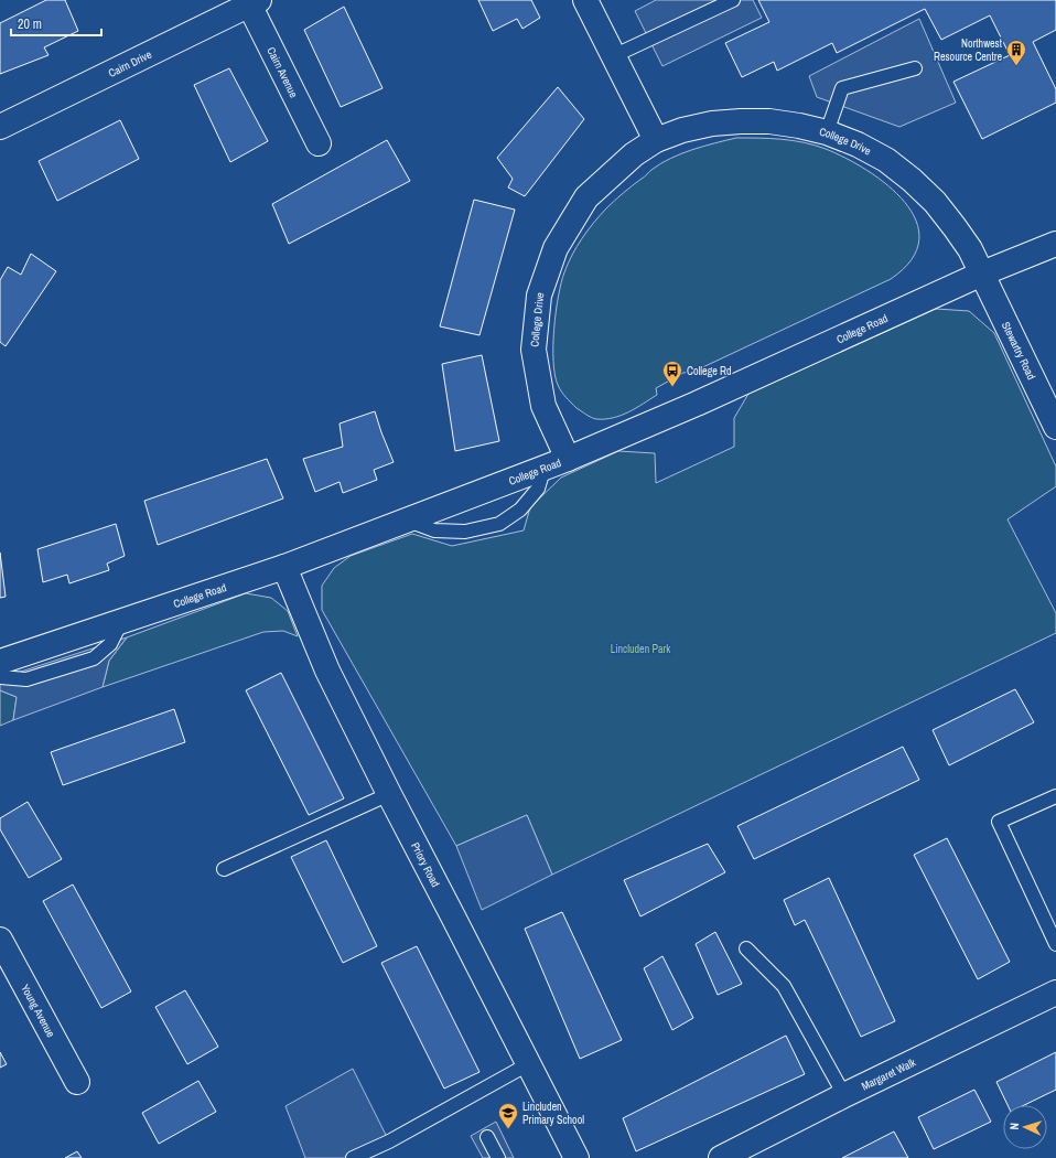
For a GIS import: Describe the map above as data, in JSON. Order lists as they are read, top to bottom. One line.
{"streets":{"street":["Cairn Drive","Cairn Avenue","College Drive","College Road","Stewartry Road","Priory Road","Young Avenue","Margaret Walk"]},"crossings":[["Cairn Drive","Cairn Avenue"],["College Drive","College Road"],["College Drive","Stewartry Road"],["College Road","Stewartry Road"],["College Road","Priory Road"]],"parks":["Lincluden Park"],"places":{"building":["Northwest Resource Centre"],"bus stop":["College Rd"],"school or university":["Lincluden Primary School"]},"scale_bar":"20 m","north":"left"}
